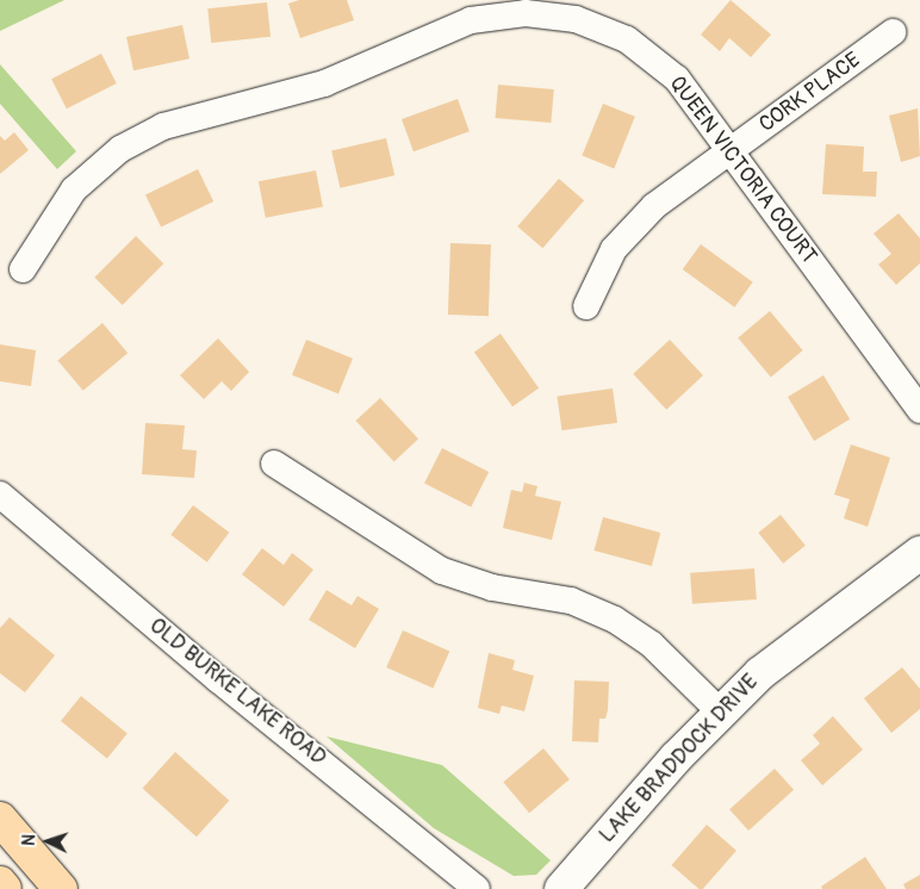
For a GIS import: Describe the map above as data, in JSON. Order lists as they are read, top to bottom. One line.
{"streets":{"street":["CORK PLACE","QUEEN VICTORIA COURT","OLD BURKE LAKE ROAD","LAKE BRADDOCK DRIVE"]},"crossings":[["CORK PLACE","QUEEN VICTORIA COURT"]],"north":"left"}
